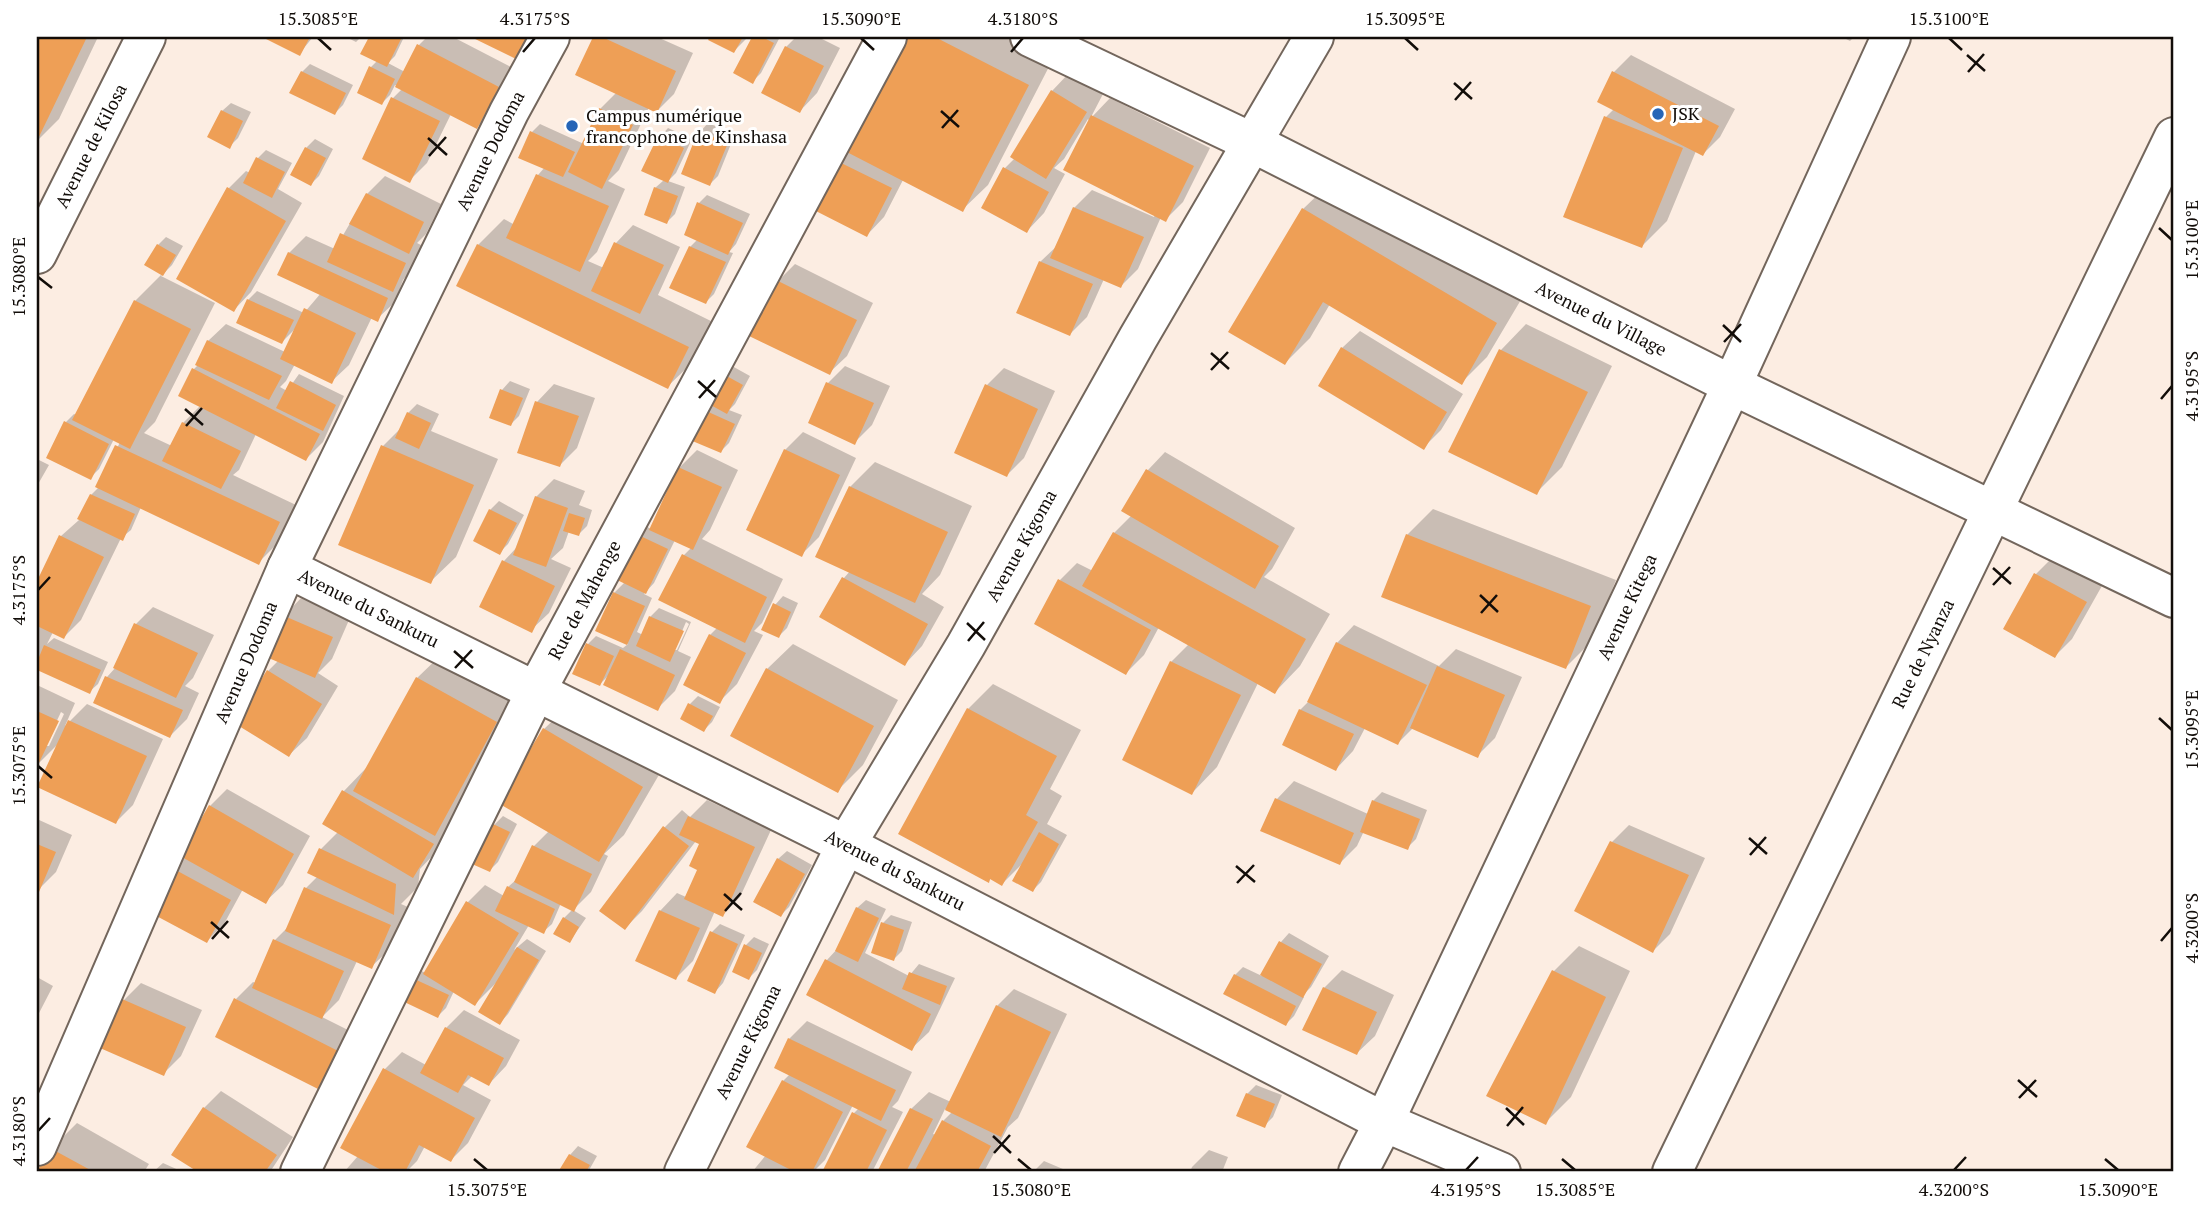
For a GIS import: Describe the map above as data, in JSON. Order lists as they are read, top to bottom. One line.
{"streets":{"street":["Avenue de Kilosa","Avenue Dodoma","Avenue du Village","Avenue Kigoma","Rue de Mahenge","Avenue Kitega","Avenue du Sankuru","Rue de Nyanza"]},"crossings":[["Avenue Dodoma","Avenue du Sankuru"],["Avenue du Village","Avenue Kigoma"],["Avenue du Village","Avenue Kitega"],["Avenue du Village","Rue de Nyanza"],["Avenue Kigoma","Avenue du Sankuru"],["Rue de Mahenge","Avenue du Sankuru"],["Avenue Kitega","Avenue du Sankuru"]],"places":["JSK","Campus numérique francophone de Kinshasa"],"coordinates":["15.3085°E","4.3175°S","15.3090°E","4.3180°S","15.3095°E","15.3100°E","15.3080°E","4.3195°S","15.3075°E","4.3200°S"]}
